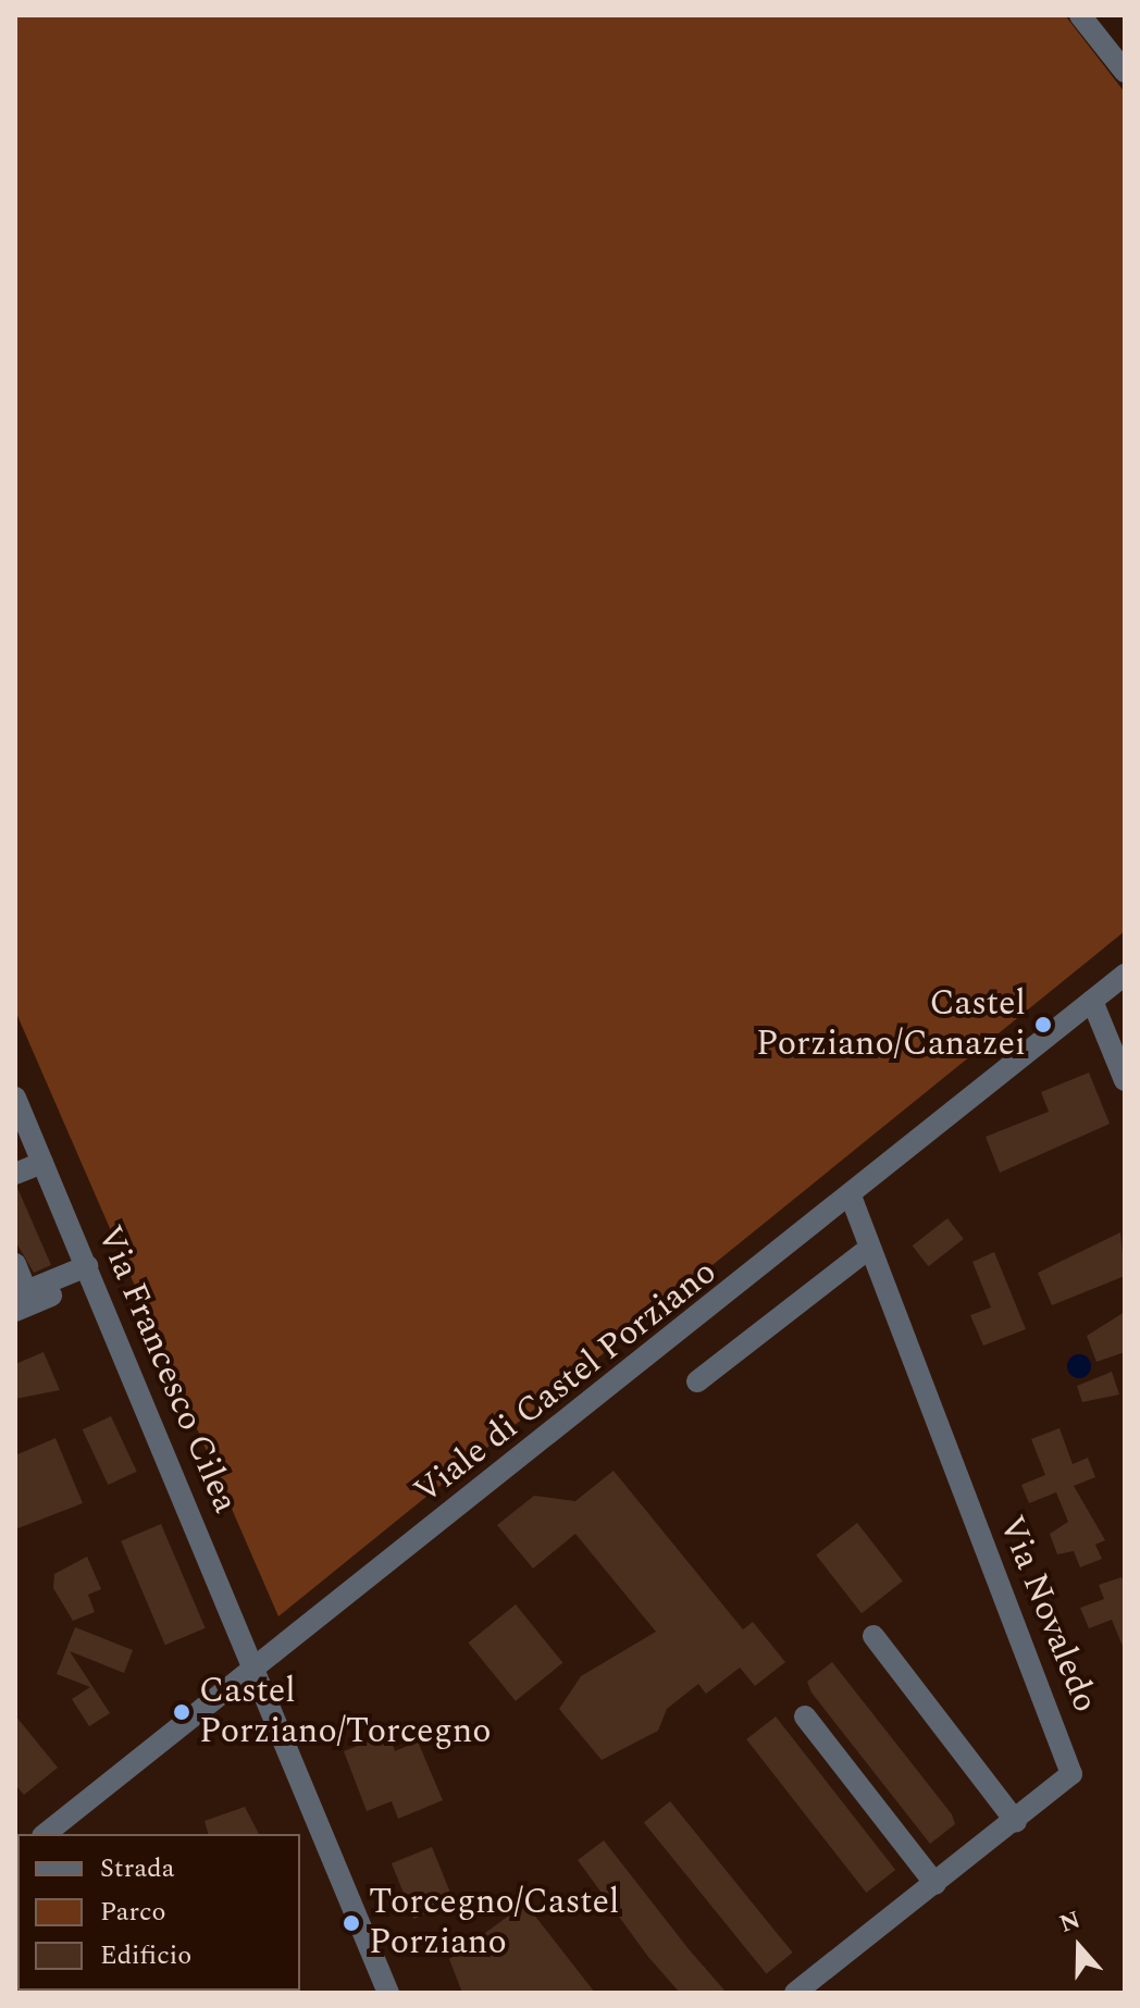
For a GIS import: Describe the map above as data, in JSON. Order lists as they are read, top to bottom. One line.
{"streets":{"street":["Via Francesco Cilea","Viale di Castel Porziano","Via Novaledo"]},"crossings":[["Via Francesco Cilea","Viale di Castel Porziano"],["Viale di Castel Porziano","Via Novaledo"]],"places":["Castel Porziano/Canazei","Castel Porziano/Torcegno","Torcegno/Castel Porziano"],"legend":["Strada","Parco","Edificio"],"north":"top"}
